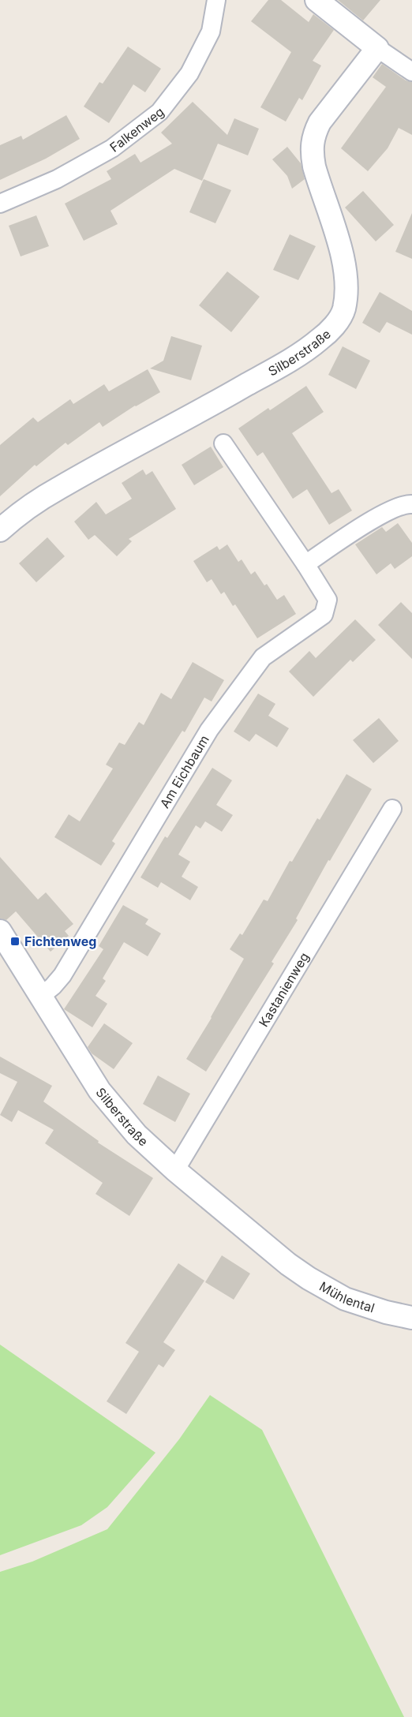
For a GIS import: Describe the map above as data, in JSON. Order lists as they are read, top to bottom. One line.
{"streets":{"street":["Falkenweg","Silberstraße","Am Eichbaum","Kastanienweg","Mühlental"]},"crossings":[["Silberstraße","Am Eichbaum"],["Silberstraße","Kastanienweg"],["Silberstraße","Mühlental"]],"places":{"transit":["Fichtenweg"]}}
